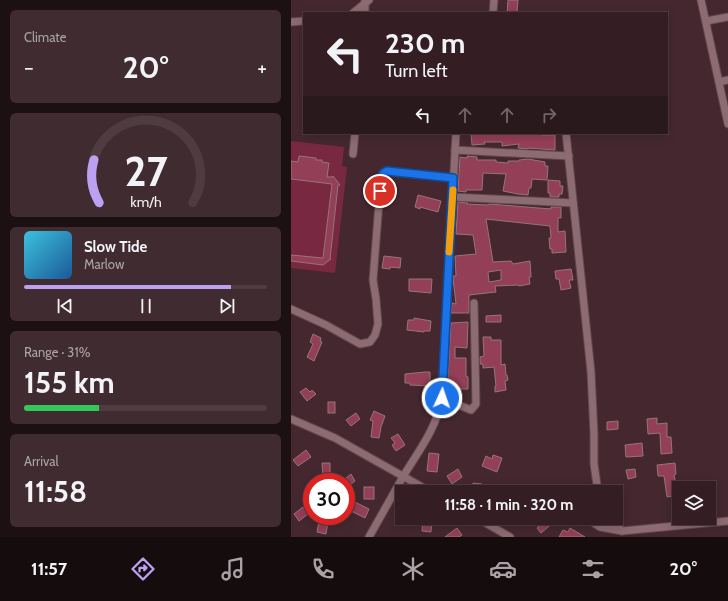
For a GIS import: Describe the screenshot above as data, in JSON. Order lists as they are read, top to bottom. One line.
{"page":{"tile":["Climate",["Range · 31%","155 km"],["Arrival","11:58"]],"turn":["230 m","Turn left"],"heat":["−","20°","+"],"song":["Slow Tide","Marlow"],"limit":"30","trip":"11:58 · 1 min · 320 m","tabs":["11:57","20°"],"gauge":["27","km/h"]}}
